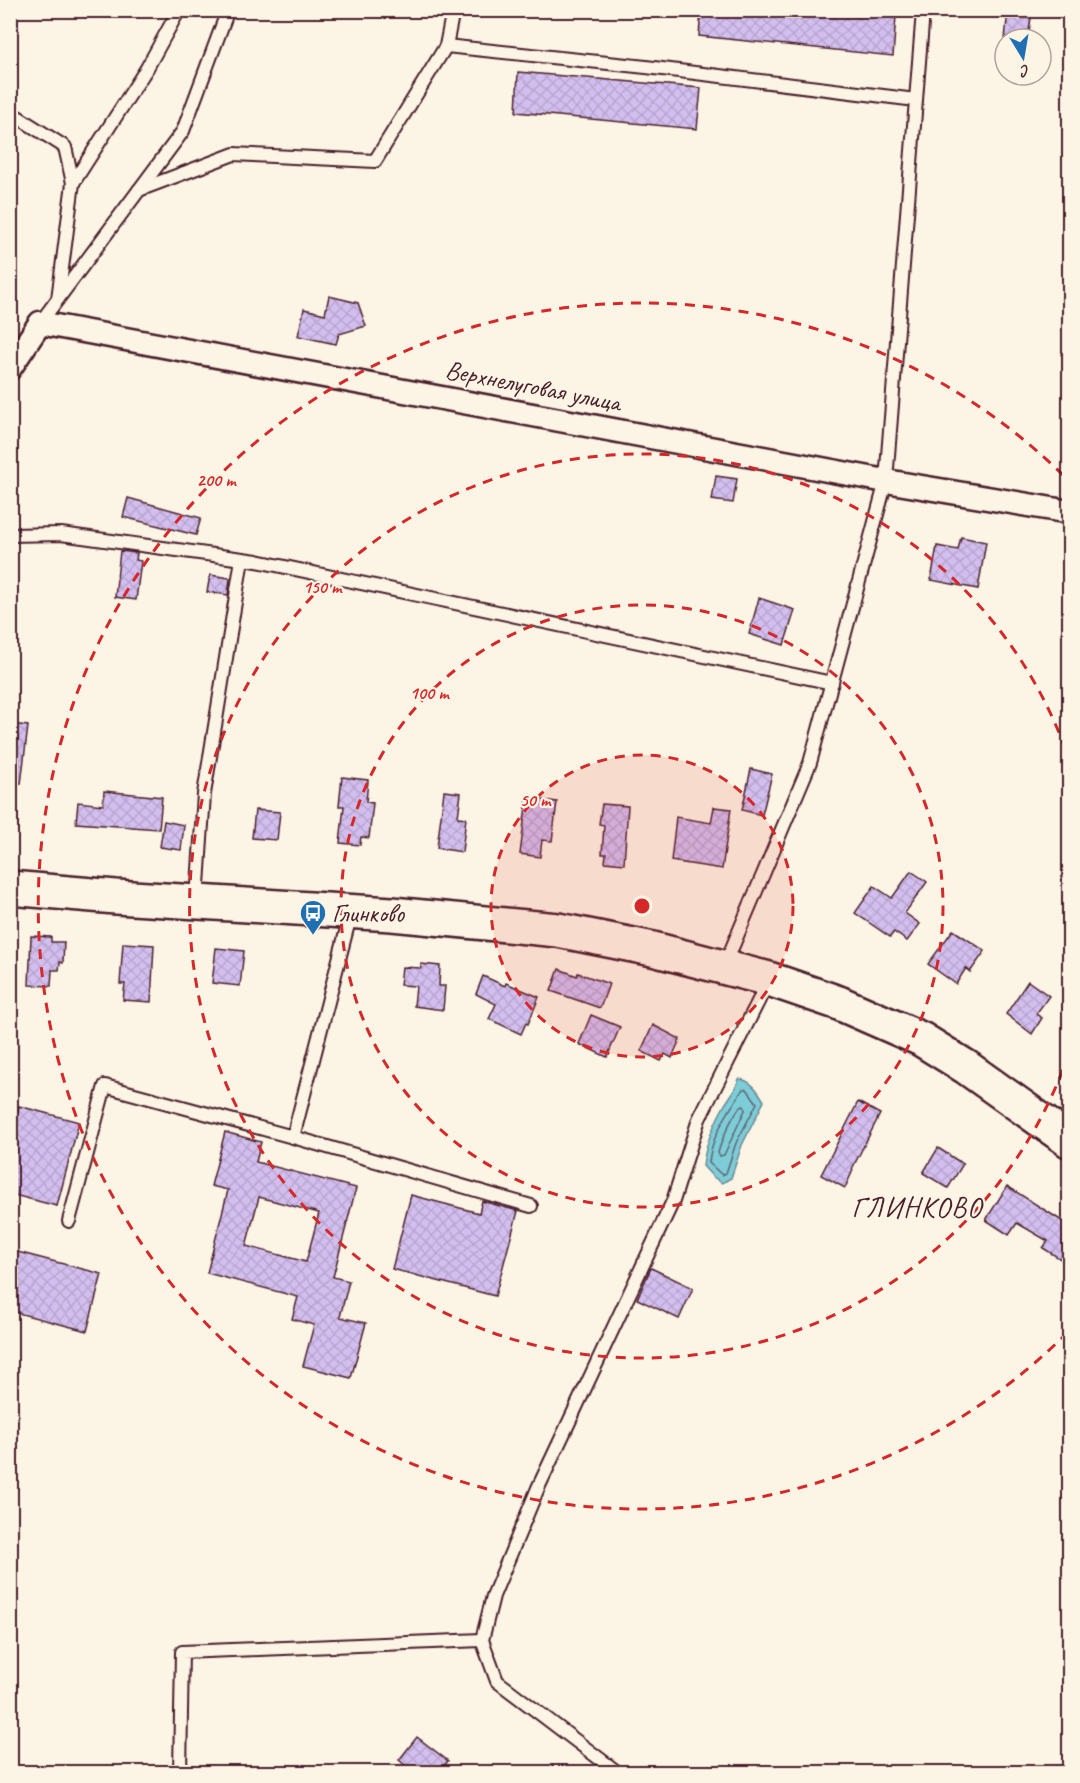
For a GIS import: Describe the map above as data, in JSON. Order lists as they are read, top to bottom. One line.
{"streets":{"street":["Верхнелуговая улица"]},"districts":["ГЛИНКОВО"],"places":{"bus stop":["Глинково"]},"north":"bottom","rings":["200 m","150 m","100 m","50 m"]}
